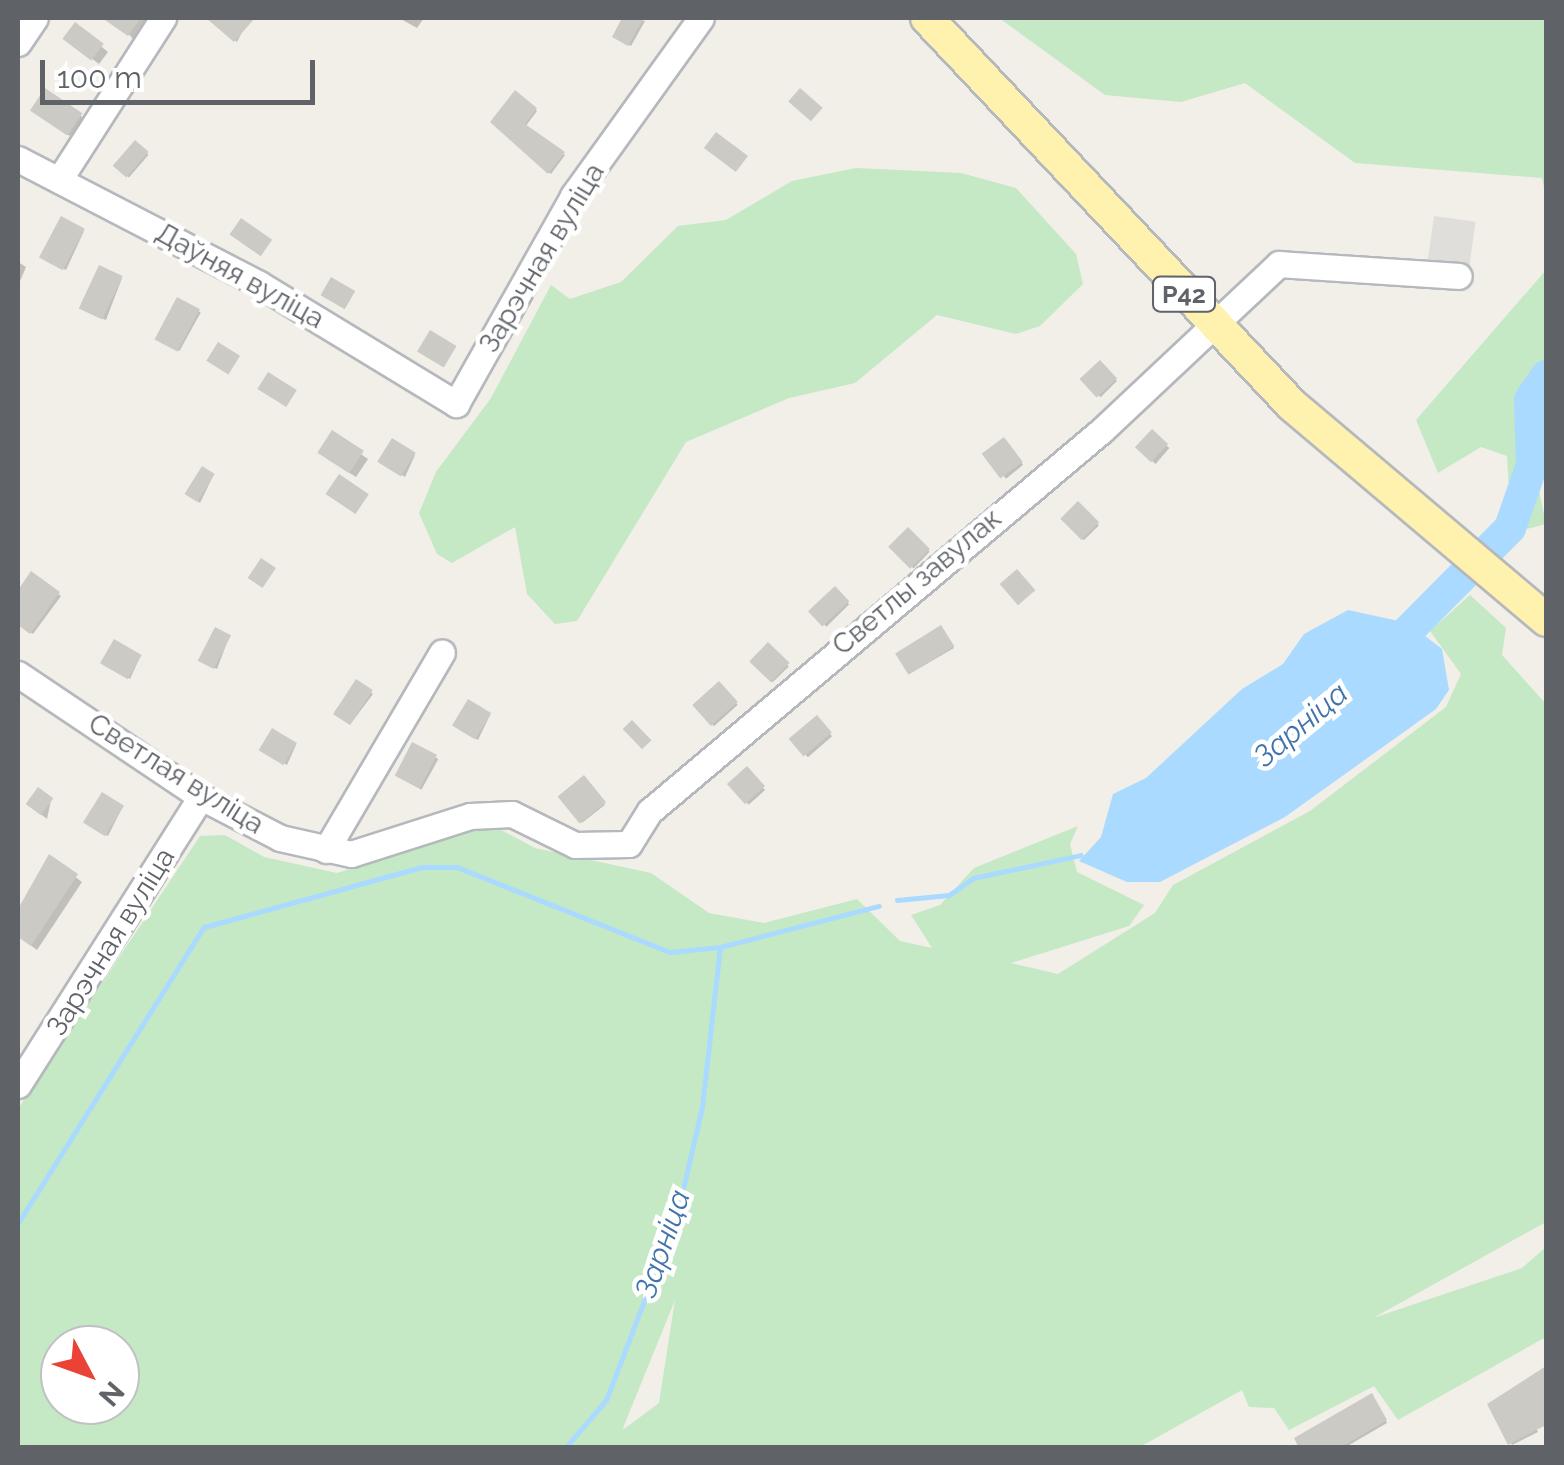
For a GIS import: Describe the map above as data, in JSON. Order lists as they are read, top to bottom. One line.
{"streets":{"main road":["Р42"],"street":["Зарэчная вуліца","Даўняя вуліца","Светлы завулак","Светлая вуліца"]},"crossings":[["Зарэчная вуліца","Даўняя вуліца"],["Зарэчная вуліца","Светлая вуліца"],["Р42","Светлы завулак"],["Светлы завулак","Светлая вуліца"]],"water":["Зарніца"],"scale_bar":"100 m","north":"bottom right"}
